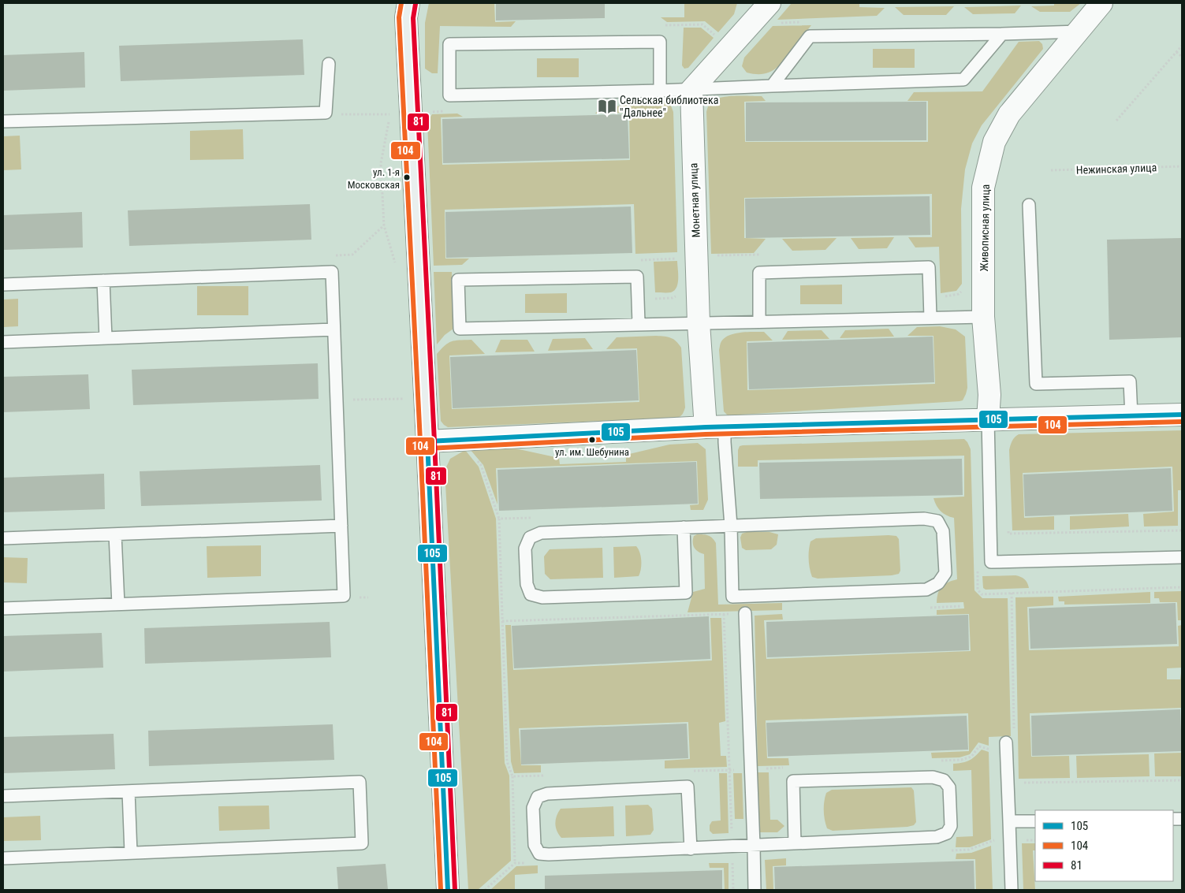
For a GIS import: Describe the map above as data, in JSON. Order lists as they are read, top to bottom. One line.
{"streets":{"street":["Монетная улица","Живописная улица"],"path":["Нежинская улица"]},"places":{"library":["Сельская библиотека \"Дальнее\""],"other":["ул. 1-я Московская","ул. им. Шебунина"]},"lines":["transit line 104","transit line 81","transit line 105"],"legend":["105","104","81"]}
